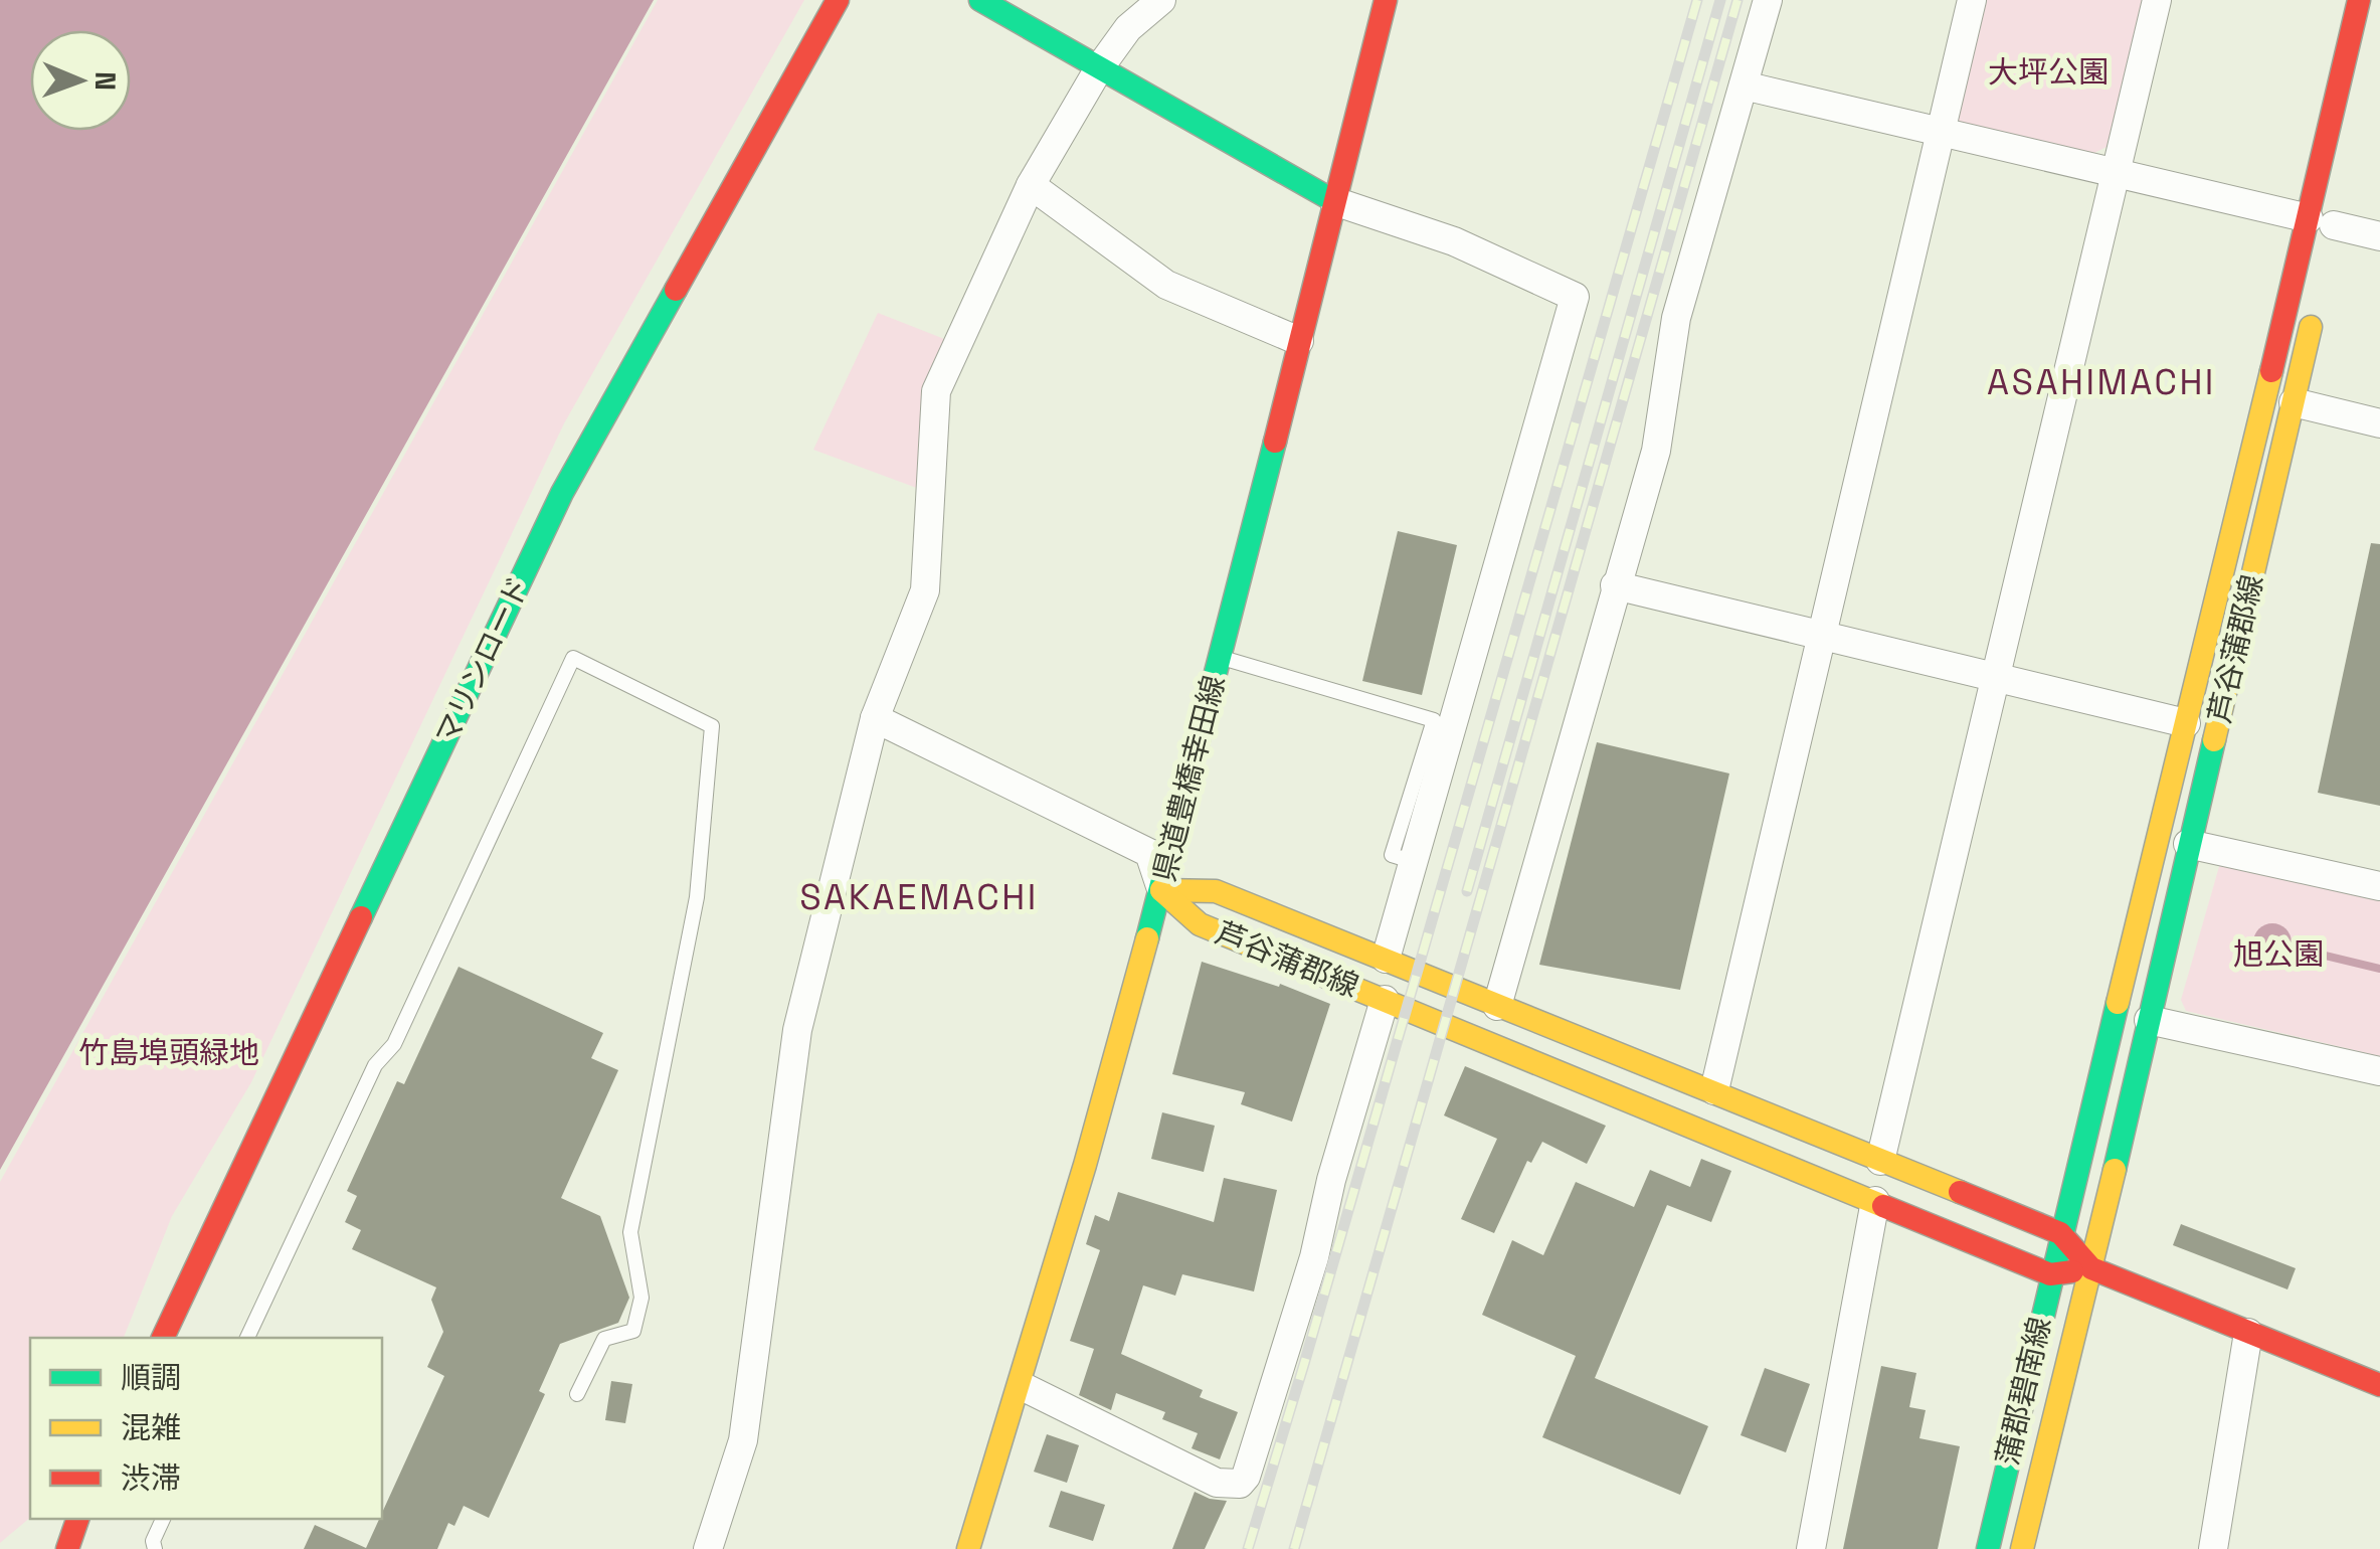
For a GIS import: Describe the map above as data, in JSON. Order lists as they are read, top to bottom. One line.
{"streets":{"main road":["芦谷蒲郡線","マリンロード","県道豊橋幸田線","蒲郡碧南線"]},"crossings":[["芦谷蒲郡線","県道豊橋幸田線"],["芦谷蒲郡線","蒲郡碧南線"]],"districts":["ASAHIMACHI","SAKAEMACHI"],"parks":["大坪公園","旭公園","竹島埠頭緑地"],"legend":["順調","混雑","渋滞"],"north":"right"}
